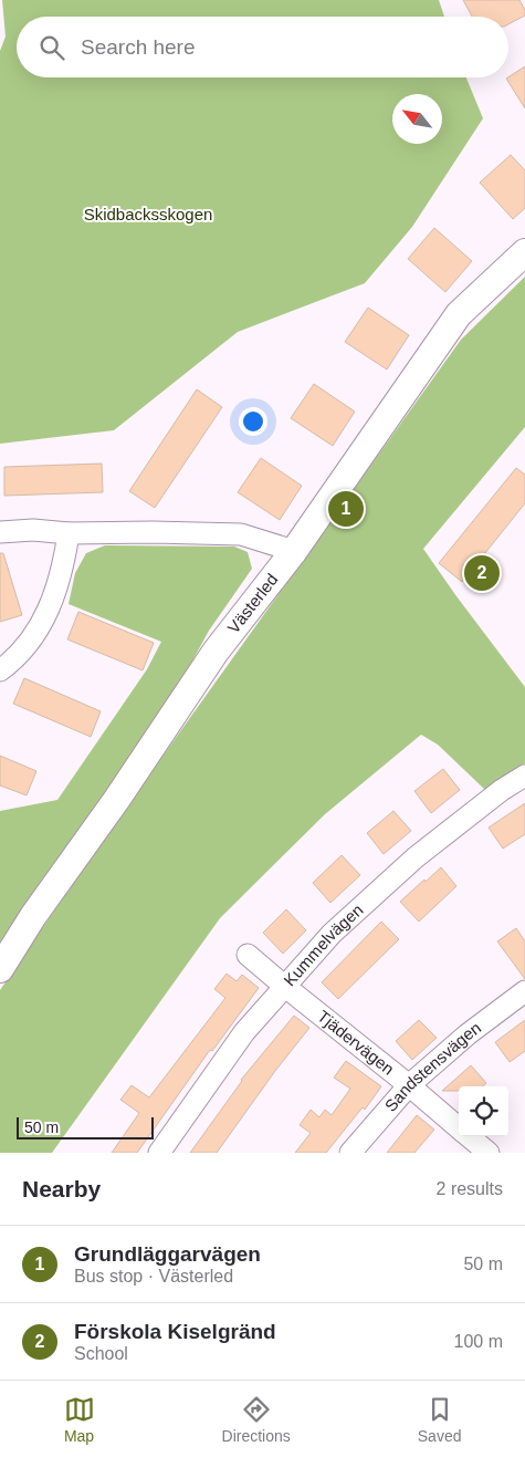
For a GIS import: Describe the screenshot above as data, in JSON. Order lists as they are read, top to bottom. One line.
{"streets":{"street":["Västerled","Kummelvägen","Tjädervägen","Sandstensvägen"]},"crossings":[["Kummelvägen","Tjädervägen"],["Tjädervägen","Sandstensvägen"]],"parks":["Skidbacksskogen"],"scale_bar":"50 m","north":"top left","page":{"search":"Search here","pins":["1","2"],"scale":"50 m","heading":["Nearby","2 results"],"list":[{"mark":"1","name":"Grundläggarvägen","note":"Bus stop · Västerled","value":"50 m"},{"mark":"2","name":"Förskola Kiselgränd","note":"School","value":"100 m"}],"nav":["Map","Directions","Saved"]}}
